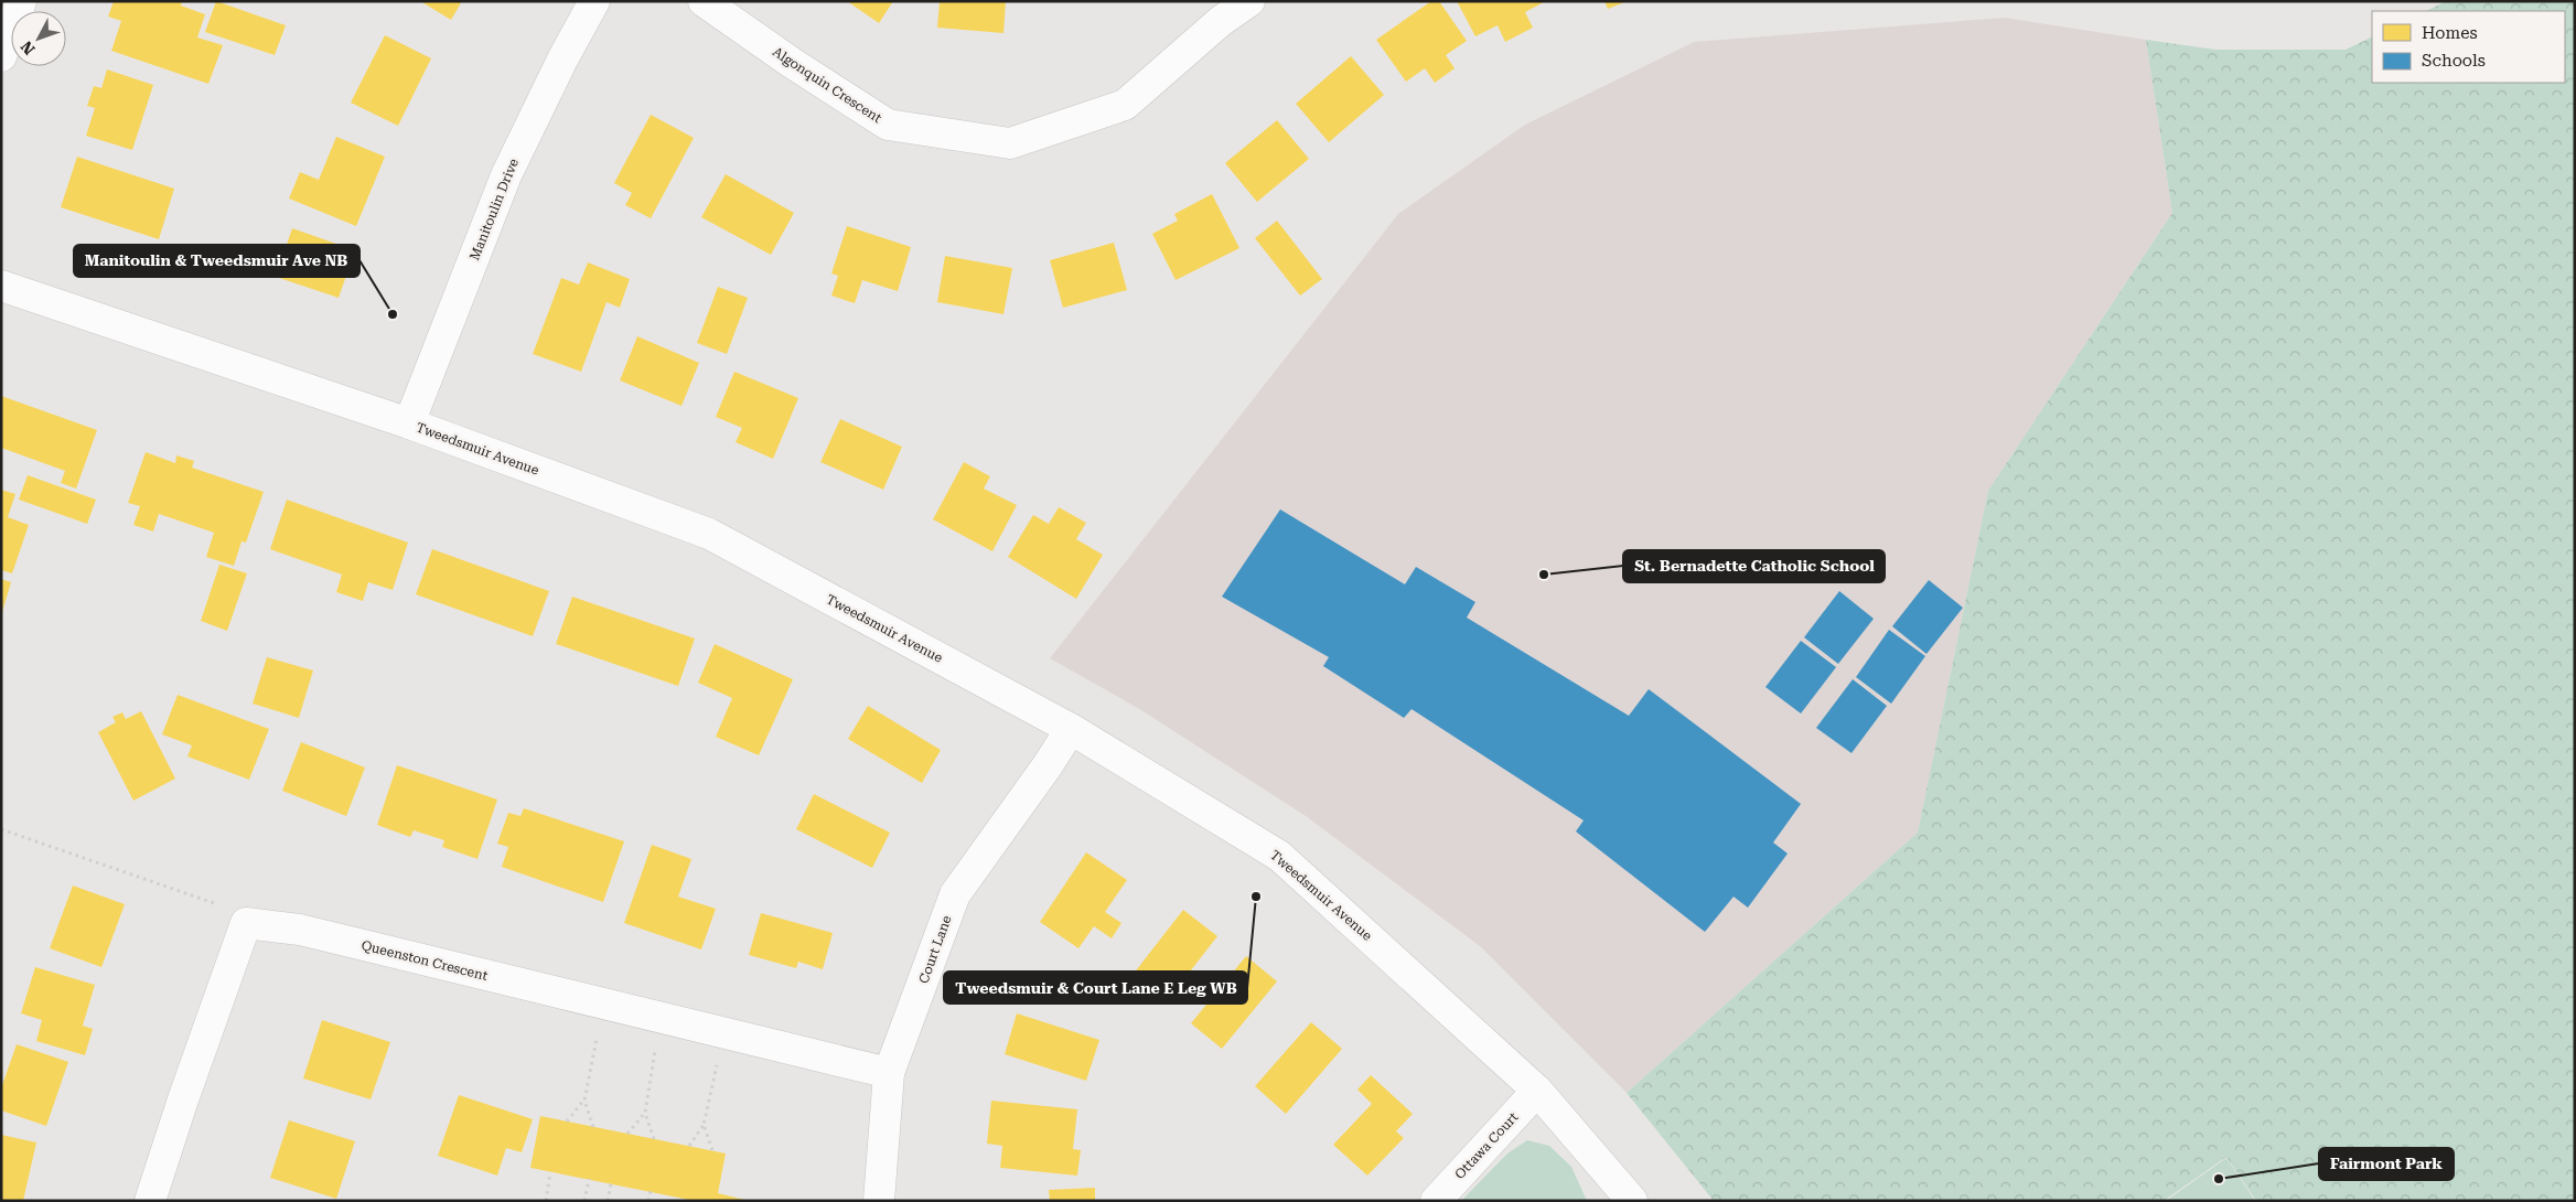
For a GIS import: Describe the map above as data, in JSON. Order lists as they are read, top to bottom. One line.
{"streets":{"street":["Algonquin Crescent","Manitoulin Drive","Tweedsmuir Avenue","Court Lane","Queenston Crescent","Ottawa Court"]},"crossings":[["Manitoulin Drive","Tweedsmuir Avenue"],["Tweedsmuir Avenue","Court Lane"],["Tweedsmuir Avenue","Ottawa Court"],["Court Lane","Queenston Crescent"]],"places":["Manitoulin & Tweedsmuir Ave NB","St. Bernadette Catholic School","Tweedsmuir & Court Lane E Leg WB","Fairmont Park"],"legend":["Homes","Schools"],"north":"bottom left"}
